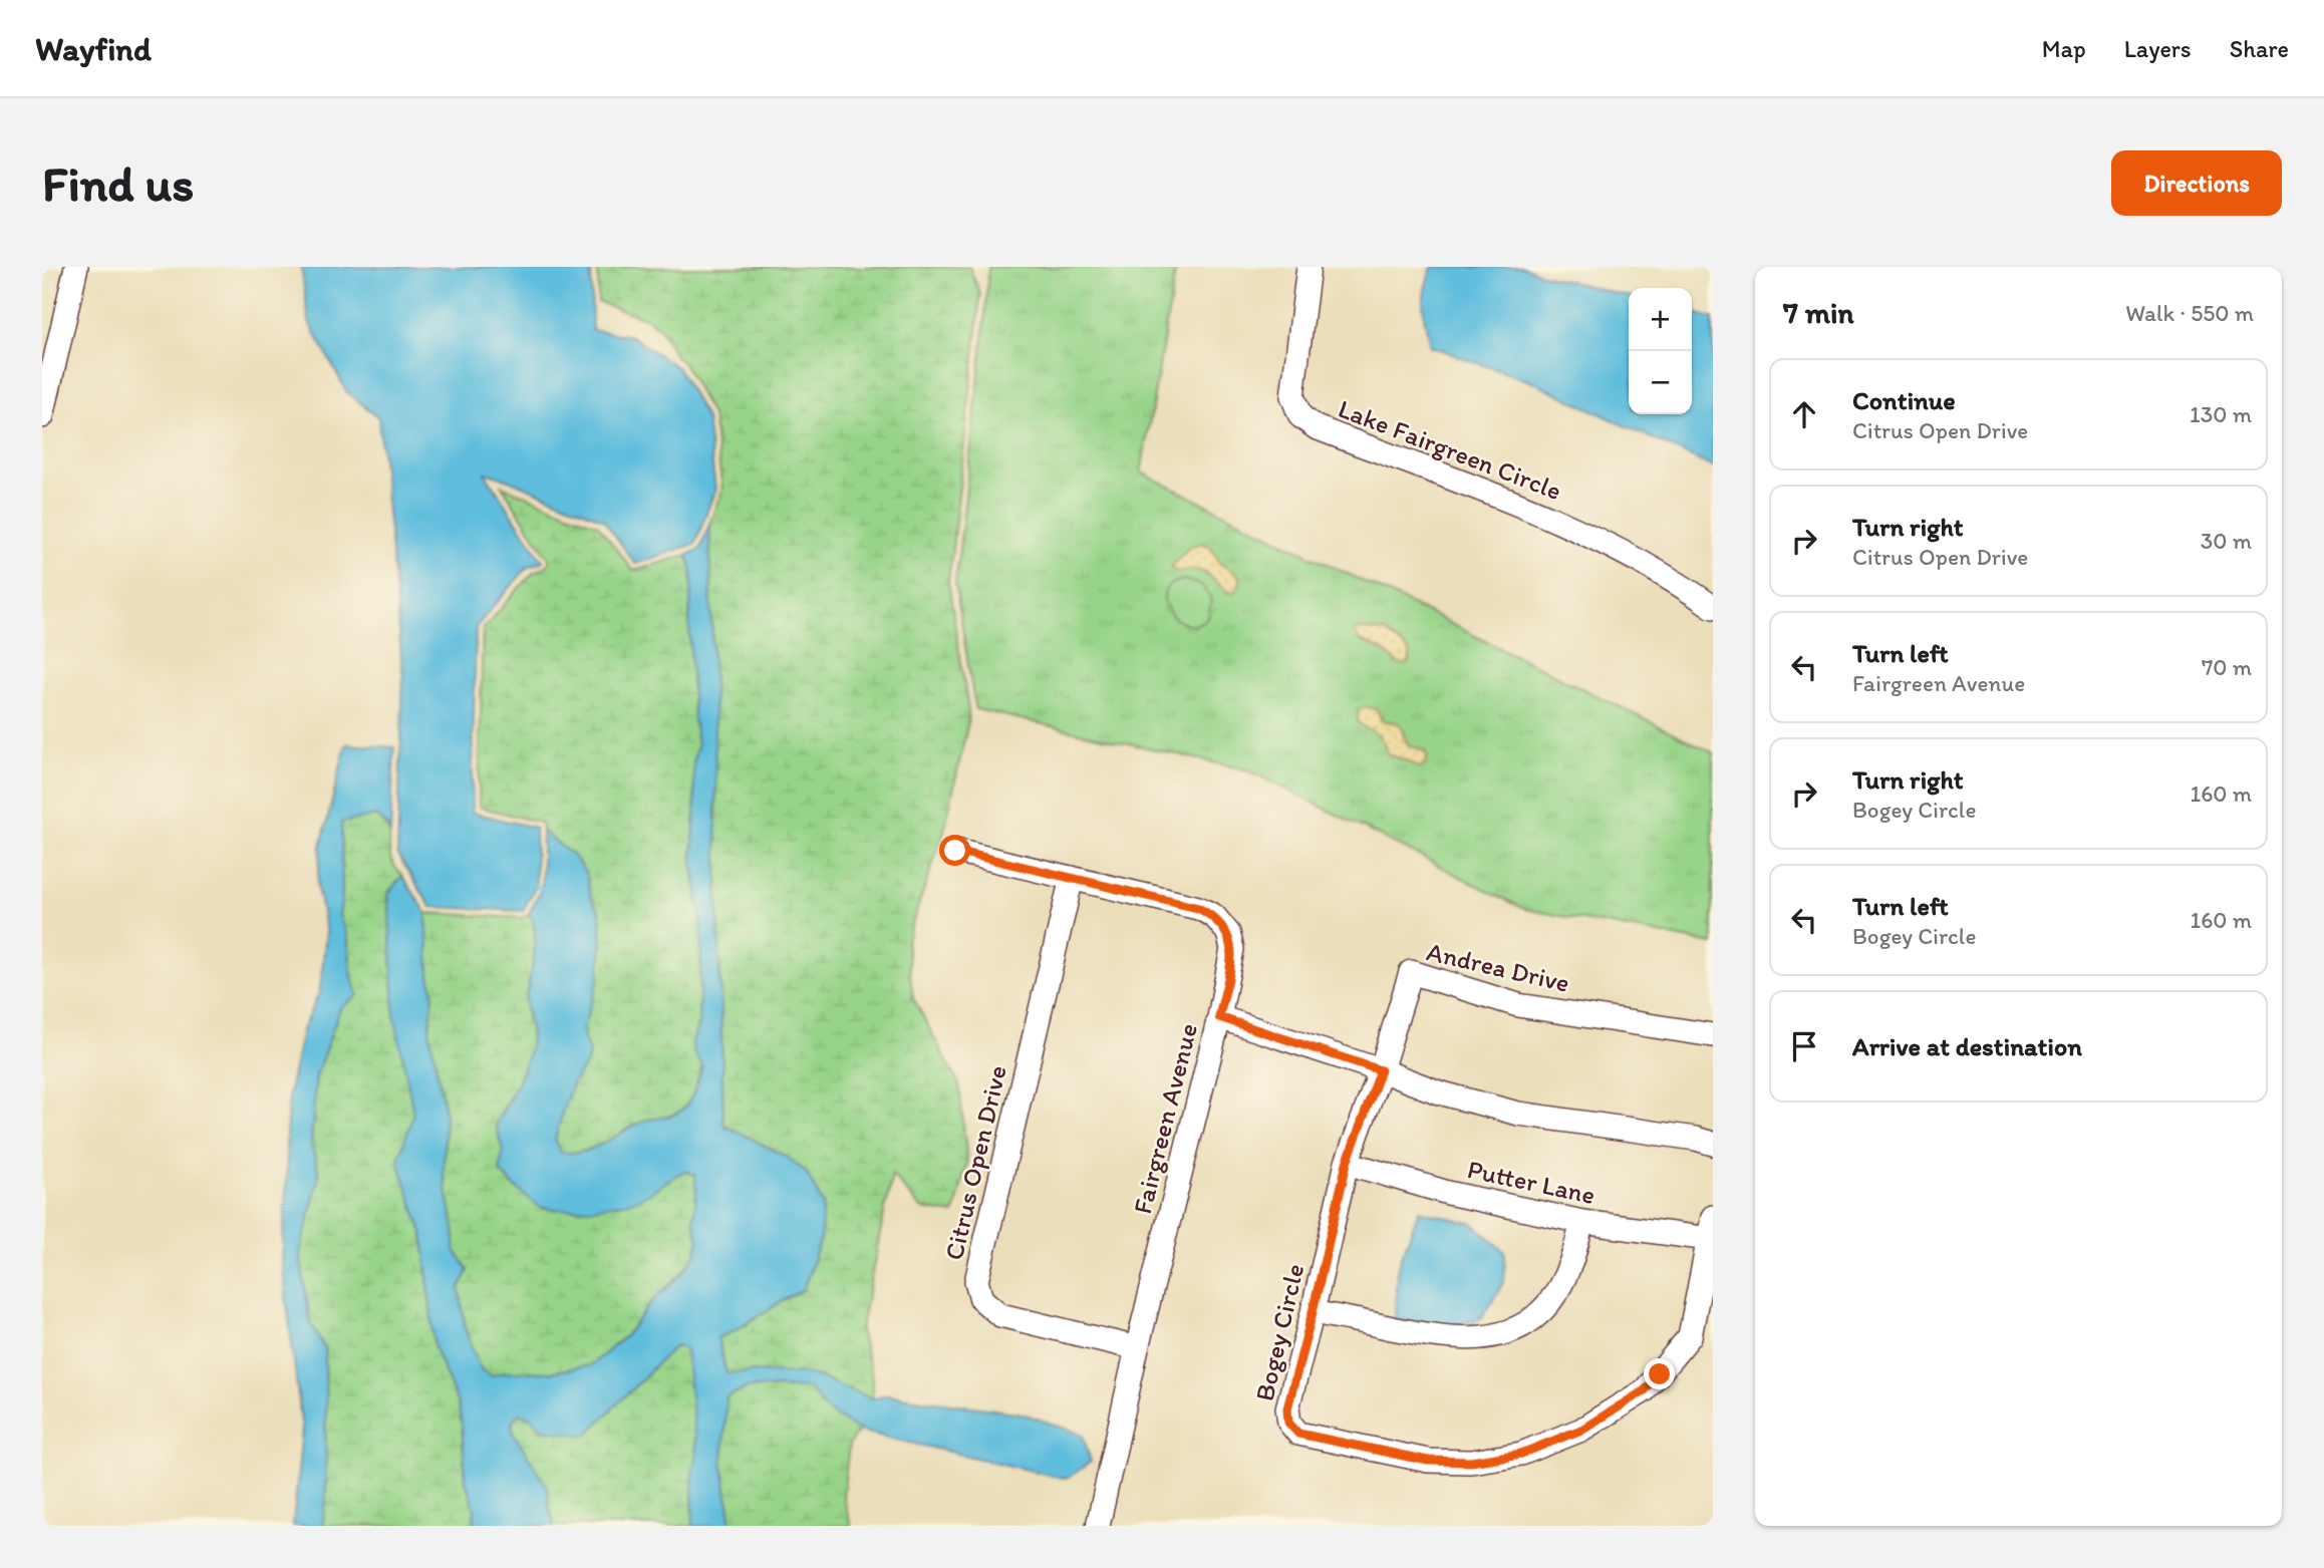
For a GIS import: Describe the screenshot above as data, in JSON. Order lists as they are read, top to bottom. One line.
{"streets":{"street":["Lake Fairgreen Circle","Andrea Drive","Fairgreen Avenue","Citrus Open Drive","Putter Lane","Bogey Circle"]},"crossings":[["Andrea Drive","Fairgreen Avenue"],["Andrea Drive","Bogey Circle"],["Fairgreen Avenue","Citrus Open Drive"],["Fairgreen Avenue","Bogey Circle"],["Putter Lane","Bogey Circle"]],"page":{"header":"Wayfind","nav":["Map","Layers","Share"],"buttons":"Directions","title":"Find us","heading":["7 min","Walk · 550 m"],"map_buttons":["+","−"],"list":[["Continue","Citrus Open Drive","130 m"],["Turn right","Citrus Open Drive","30 m"],["Turn left","Fairgreen Avenue","70 m"],["Turn right","Bogey Circle","160 m"],["Turn left","Bogey Circle","160 m"],"Arrive at destination"]}}
